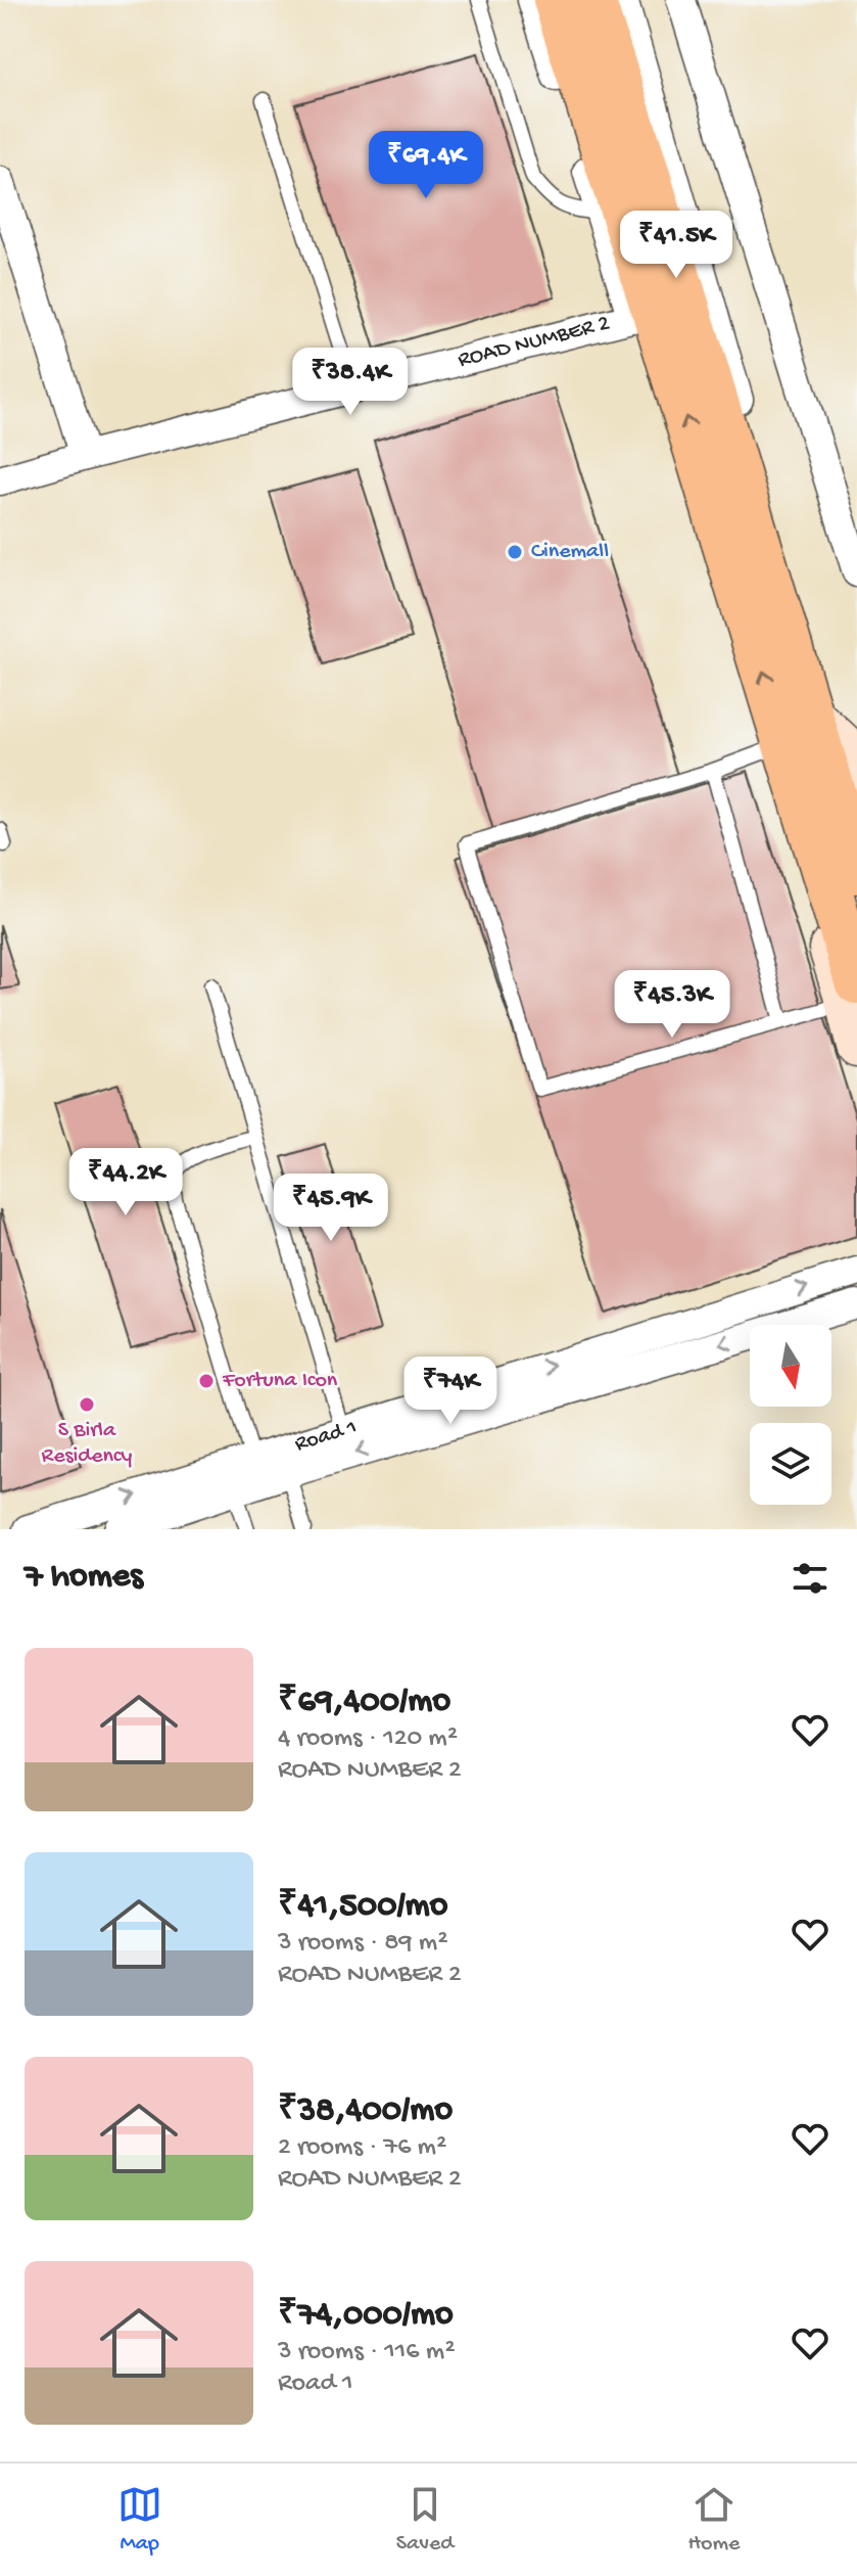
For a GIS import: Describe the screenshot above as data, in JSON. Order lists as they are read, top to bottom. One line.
{"streets":{"street":["ROAD NUMBER 2","Road 1"]},"places":["Cinemall","Fortuna Icon","S Birla Residency"],"north":"bottom","page":{"price":["₹69.4K","₹41.5K","₹38.4K","₹45.3K","₹44.2K","₹45.9K","₹74K"],"heading":"7 homes","list":[{"name":"₹69,400/mo","note":"4 rooms · 120 m² · ROAD NUMBER 2"},{"name":"₹41,500/mo","note":"3 rooms · 89 m² · ROAD NUMBER 2"},{"name":"₹38,400/mo","note":"2 rooms · 76 m² · ROAD NUMBER 2"},{"name":"₹74,000/mo","note":"3 rooms · 116 m² · Road 1"}],"tabs":["Map","Saved","Home"]}}
